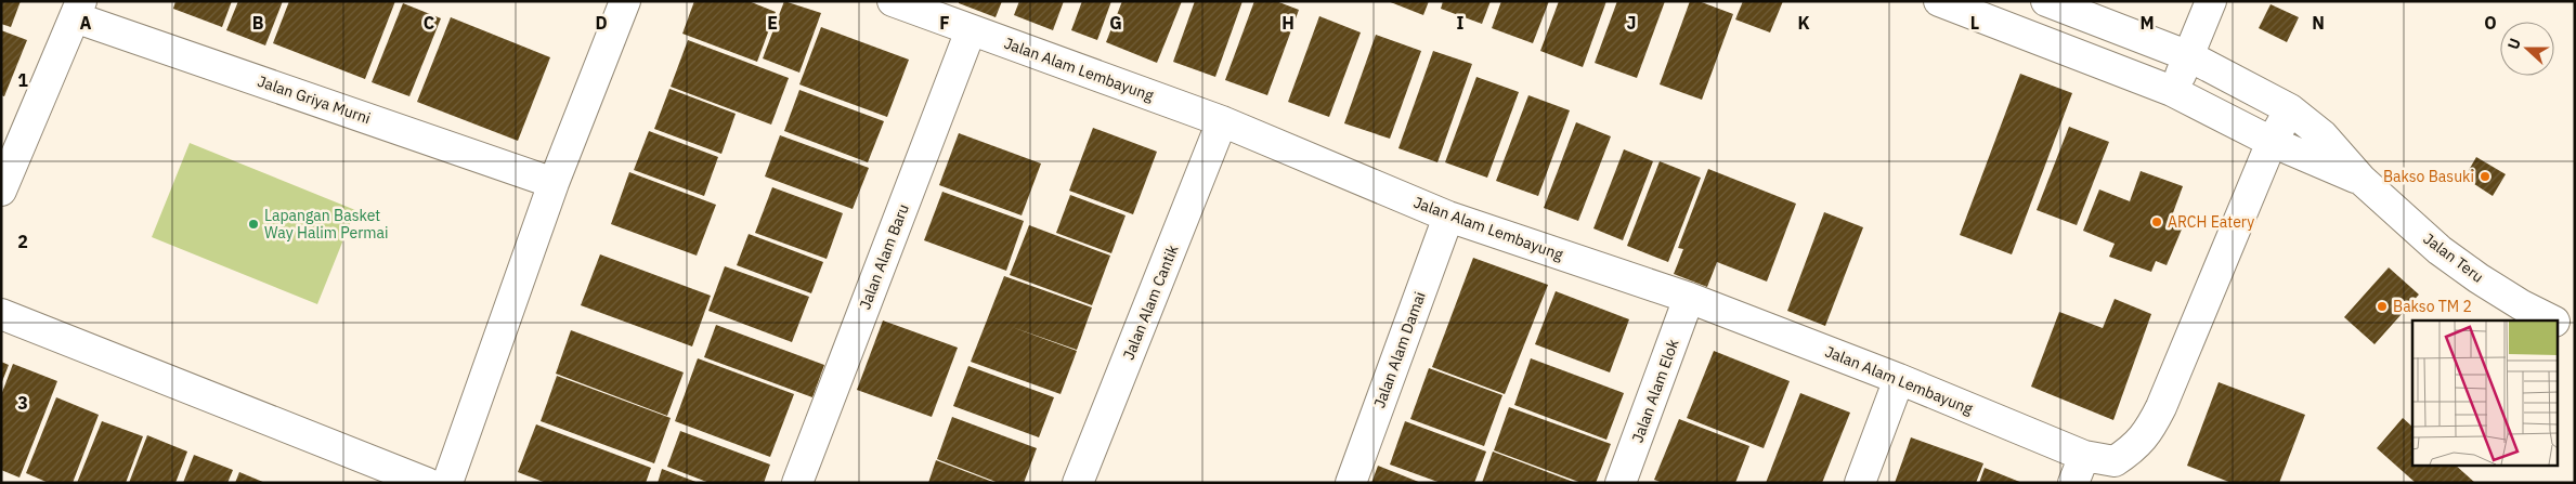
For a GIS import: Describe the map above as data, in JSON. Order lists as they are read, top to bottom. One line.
{"streets":{"street":["Jalan Alam Lembayung","Jalan Griya Murni","Jalan Alam Baru","Jalan Teru","Jalan Alam Cantik","Jalan Alam Damai","Jalan Alam Elok"]},"crossings":[["Jalan Alam Lembayung","Jalan Alam Baru"],["Jalan Alam Lembayung","Jalan Alam Cantik"],["Jalan Alam Lembayung","Jalan Alam Damai"],["Jalan Alam Lembayung","Jalan Alam Elok"]],"places":["Bakso Basuki","ARCH Eatery","Lapangan Basket Way Halim Permai","Bakso TM 2"],"north":"left","grid":{"columns":["A","B","C","D","E","F","G","H","I","J","K","L","M","N","O"],"rows":["1","2","3"]}}
